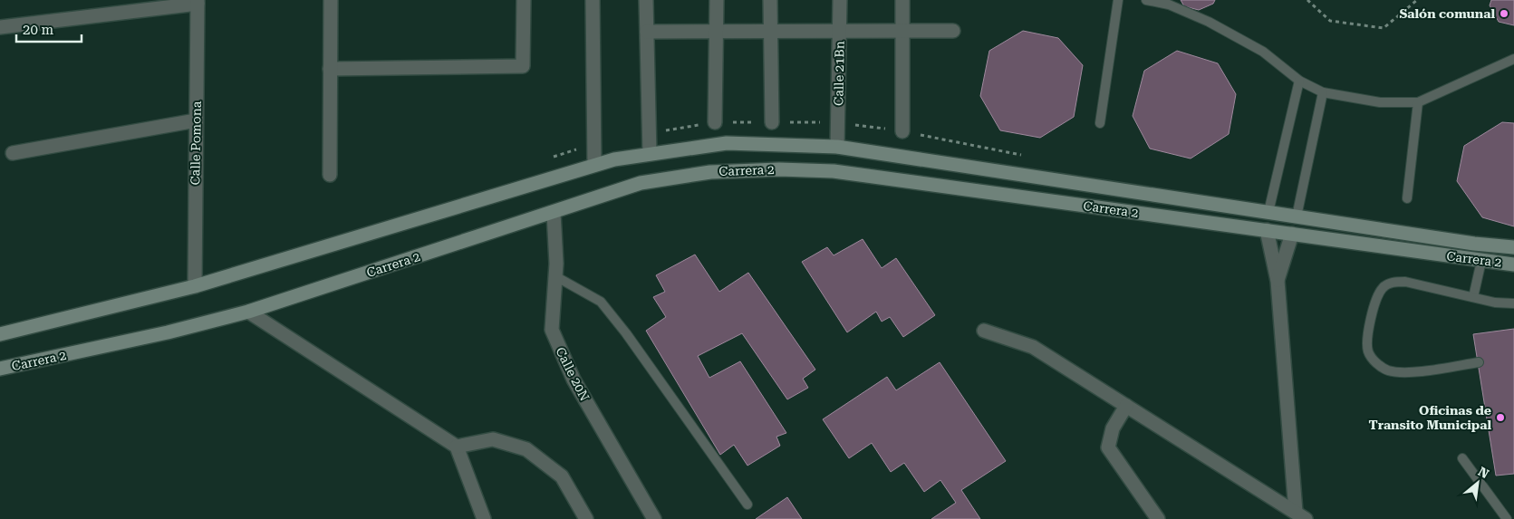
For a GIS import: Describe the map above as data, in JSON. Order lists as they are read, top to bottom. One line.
{"streets":{"main road":["Carrera 2"],"street":["Calle 21Bn","Calle Pomona","Calle 20N"]},"crossings":[["Calle 21Bn","Carrera 2"],["Calle Pomona","Carrera 2"],["Carrera 2","Calle 20N"]],"places":["Salón comunal","Oficinas de Transito Municipal"],"scale_bar":"20 m","north":"top right"}
